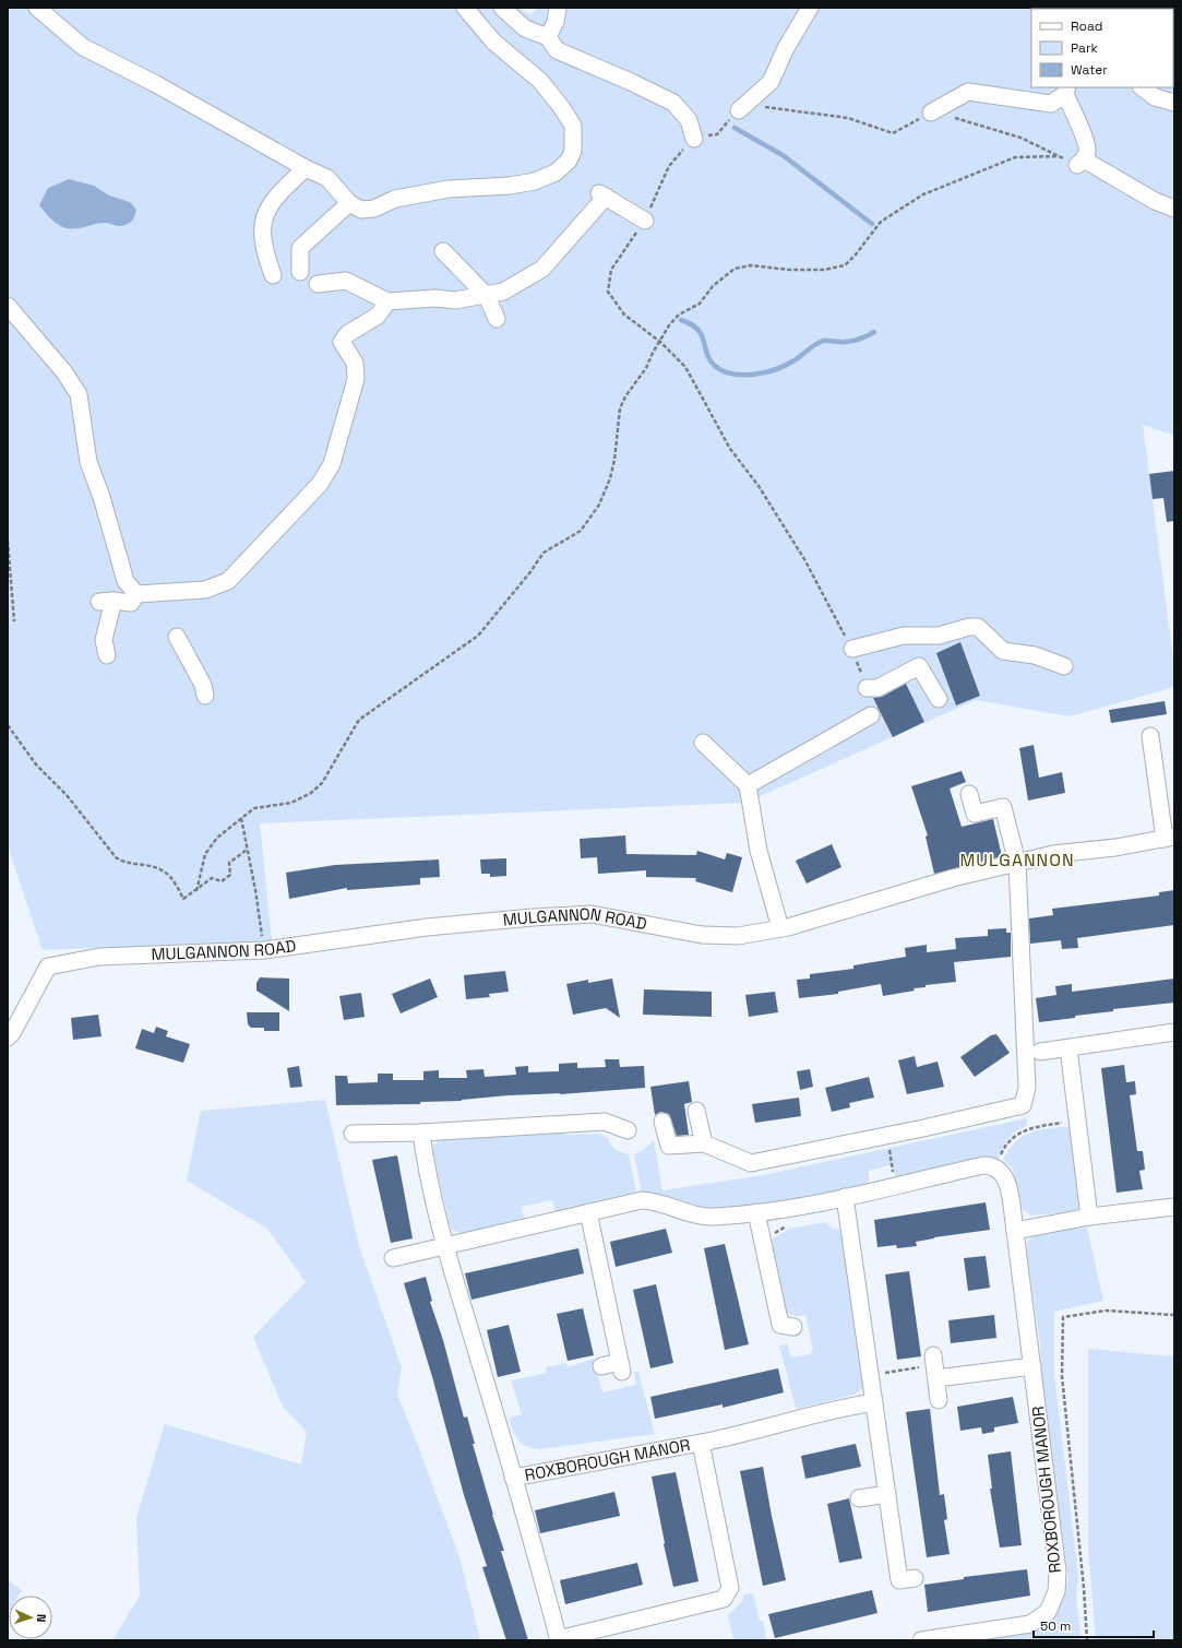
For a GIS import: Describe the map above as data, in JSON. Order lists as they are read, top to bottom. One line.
{"streets":{"street":["MULGANNON ROAD","ROXBOROUGH MANOR"]},"districts":["MULGANNON"],"legend":["Road","Park","Water"],"scale_bar":"50 m","north":"right"}
